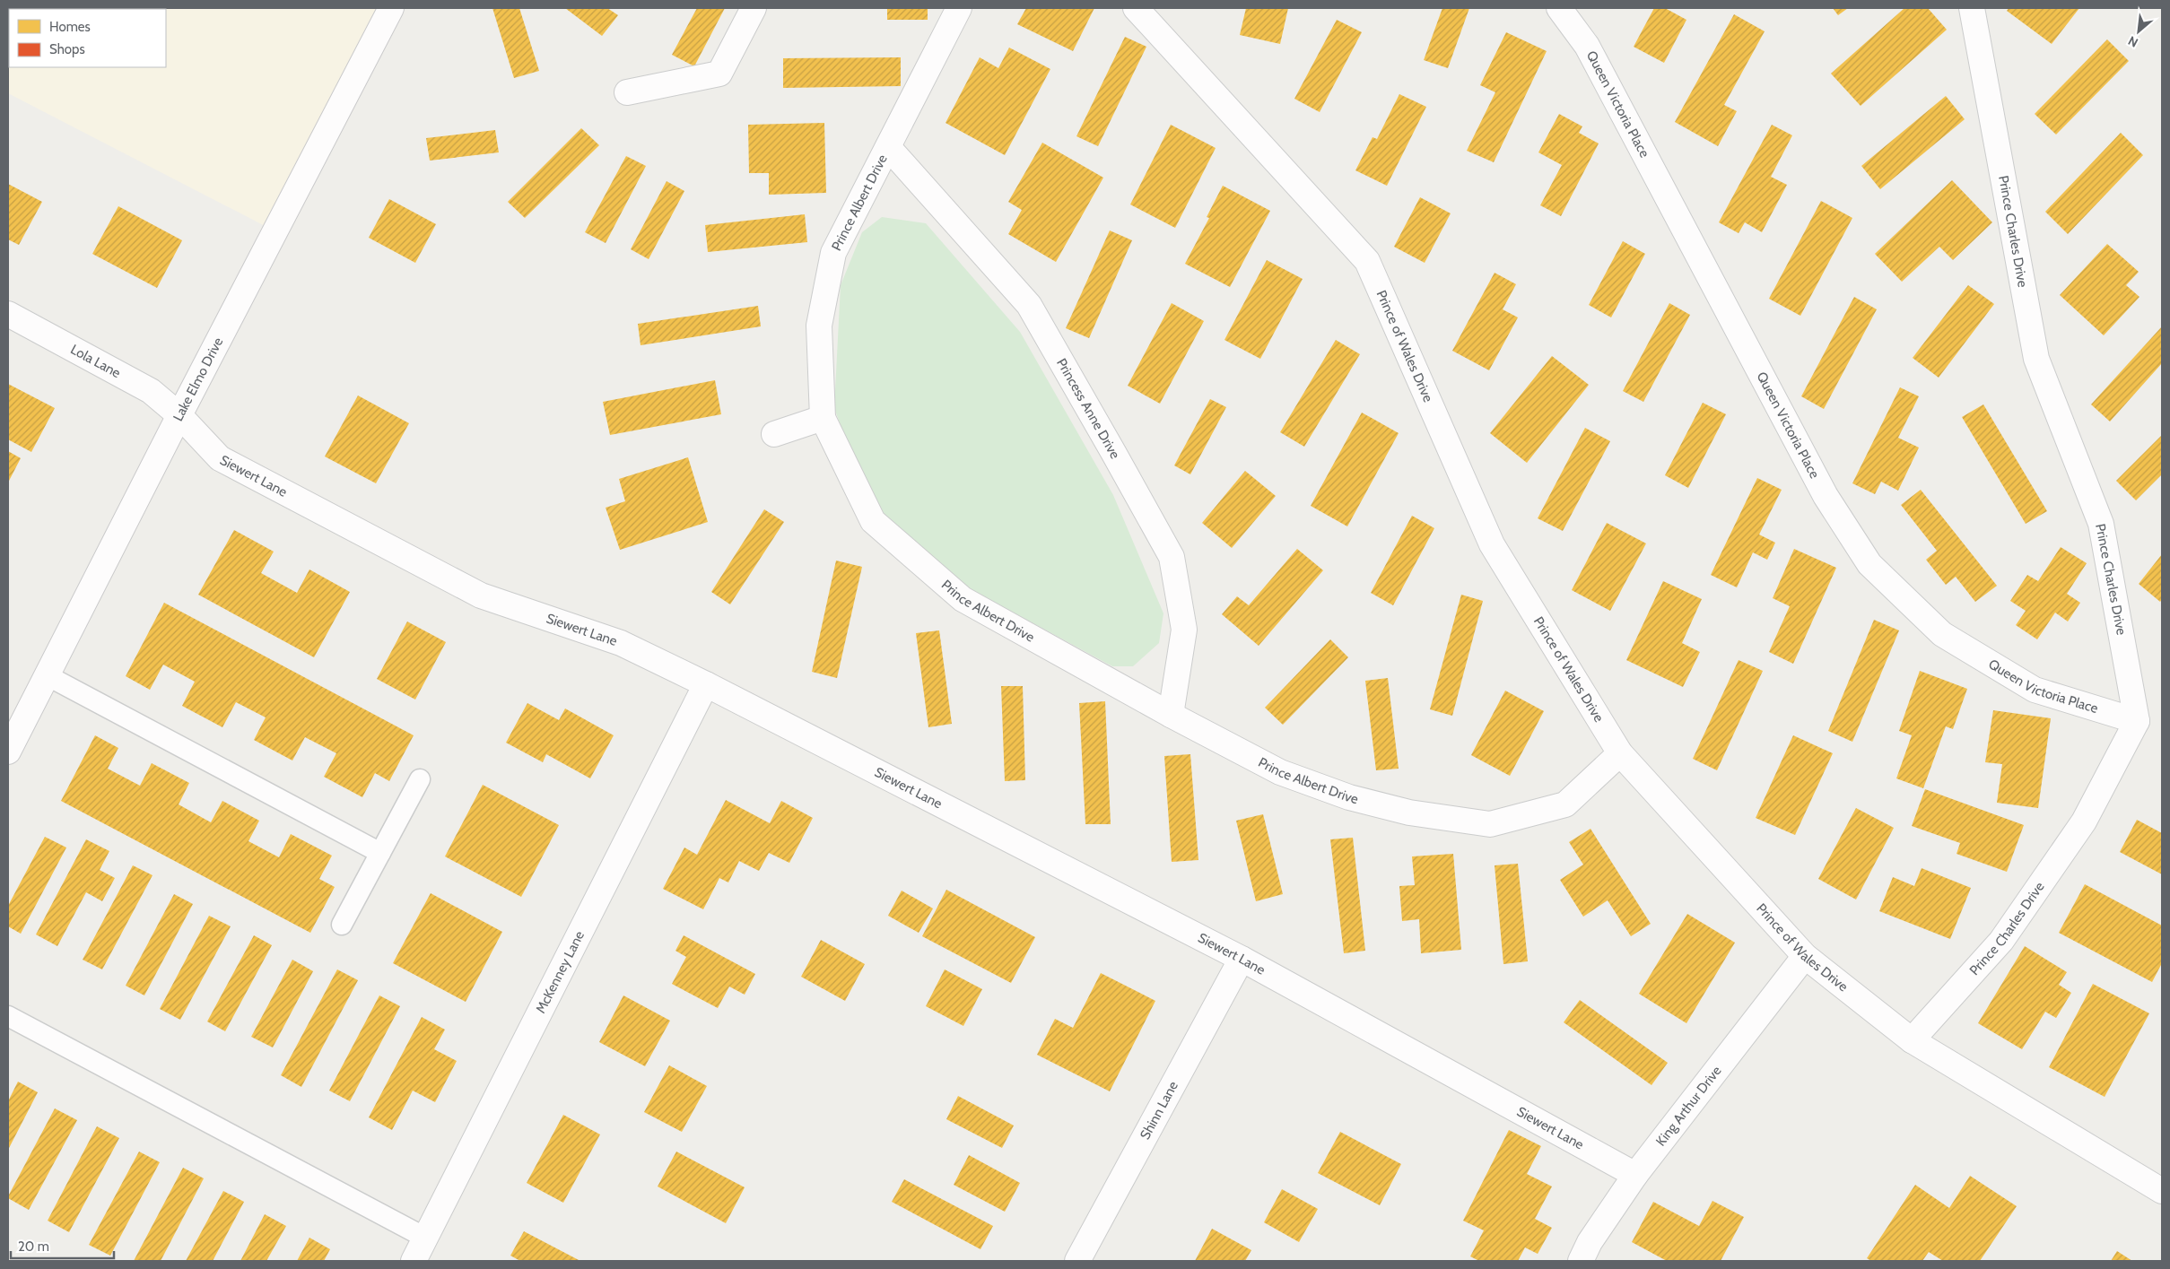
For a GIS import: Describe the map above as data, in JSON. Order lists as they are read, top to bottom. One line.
{"streets":{"street":["Queen Victoria Place","Prince Albert Drive","Prince Charles Drive","Prince of Wales Drive","Lola Lane","Lake Elmo Drive","Princess Anne Drive","Siewert Lane","McKenney Lane","King Arthur Drive","Shinn Lane"]},"crossings":[["Queen Victoria Place","Prince Charles Drive"],["Prince Albert Drive","Prince of Wales Drive"],["Prince Albert Drive","Princess Anne Drive"],["Prince Charles Drive","Prince of Wales Drive"],["Prince of Wales Drive","King Arthur Drive"],["Lola Lane","Lake Elmo Drive"],["Lola Lane","Siewert Lane"],["Lake Elmo Drive","Siewert Lane"],["Siewert Lane","McKenney Lane"],["Siewert Lane","King Arthur Drive"],["Siewert Lane","Shinn Lane"]],"legend":["Homes","Shops"],"scale_bar":"20 m","north":"bottom left"}
